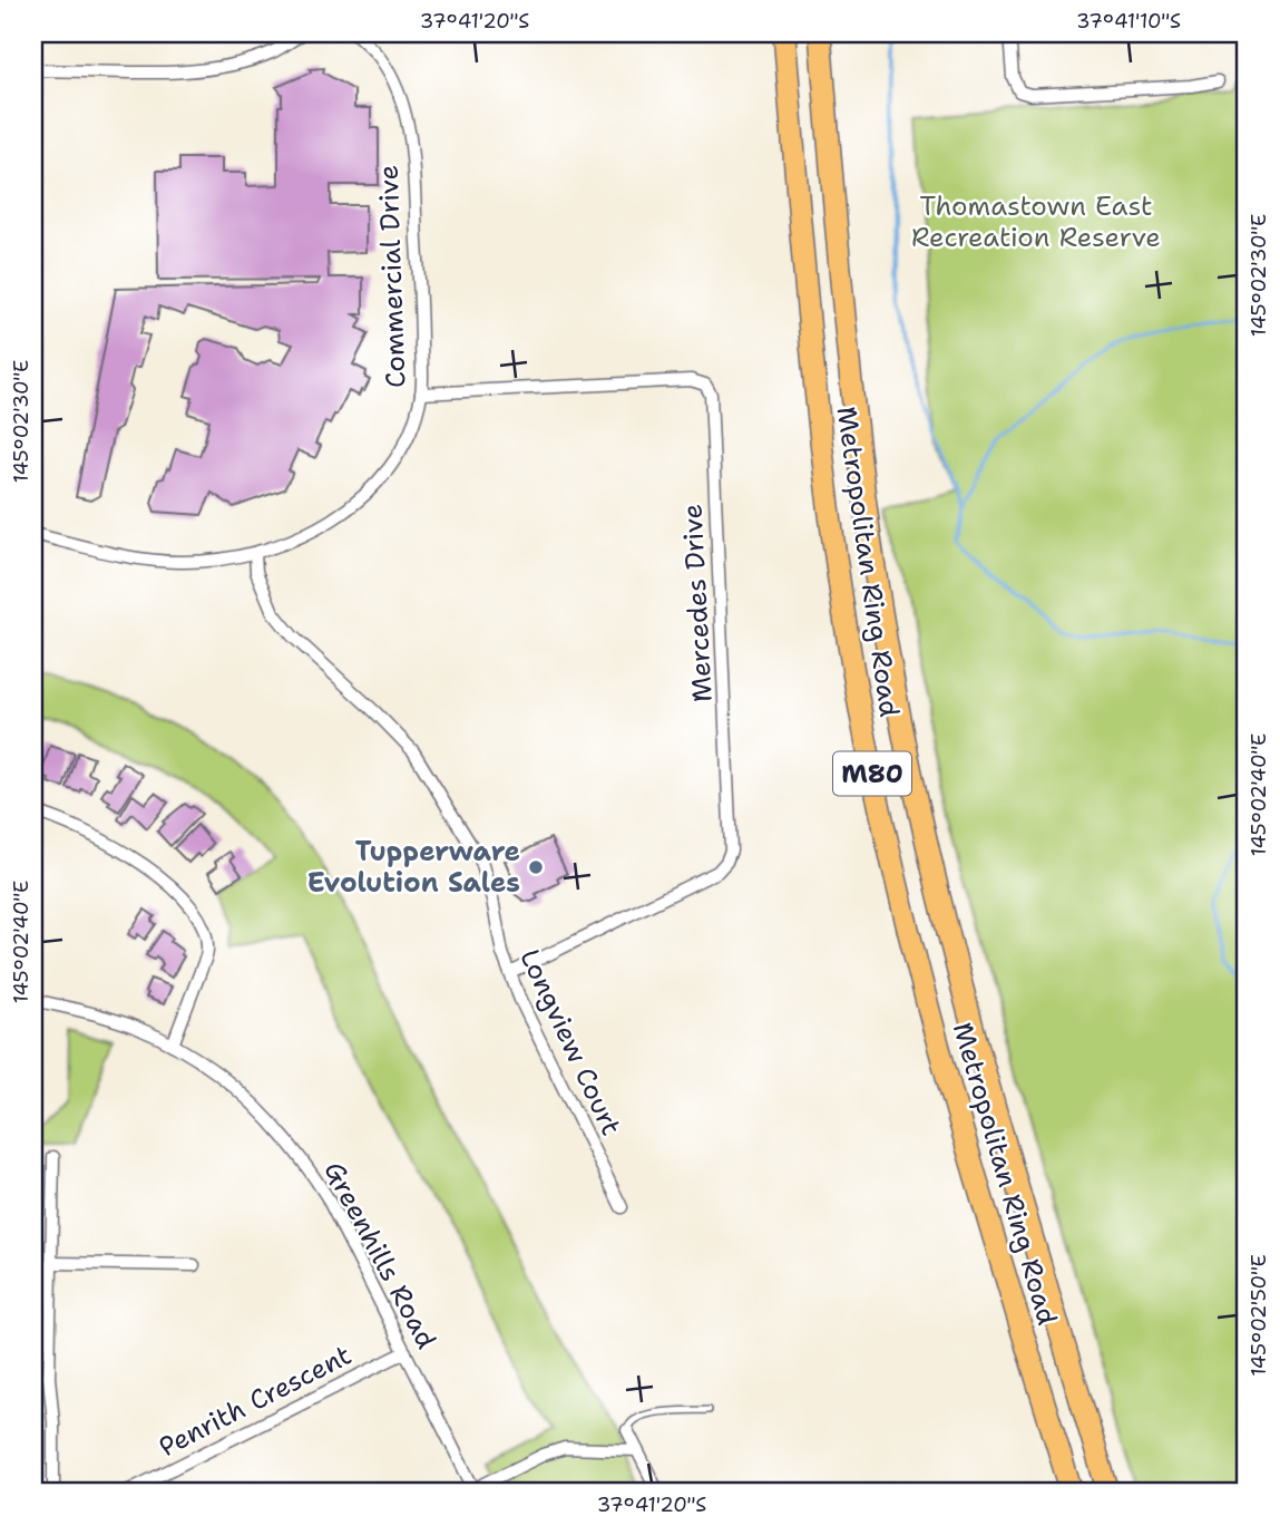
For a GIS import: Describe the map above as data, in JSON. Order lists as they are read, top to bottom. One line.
{"streets":{"highway":["Metropolitan Ring Road","M80"],"street":["Commercial Drive","Mercedes Drive","Longview Court","Greenhills Road","Penrith Crescent"]},"crossings":[["Commercial Drive","Mercedes Drive"],["Commercial Drive","Longview Court"],["Mercedes Drive","Longview Court"],["Greenhills Road","Penrith Crescent"]],"parks":["Thomastown East Recreation Reserve"],"places":["Tupperware Evolution Sales"],"coordinates":["37°41'20\"S","37°41'10\"S","145°02'30\"E","145°02'40\"E","145°02'50\"E"]}
